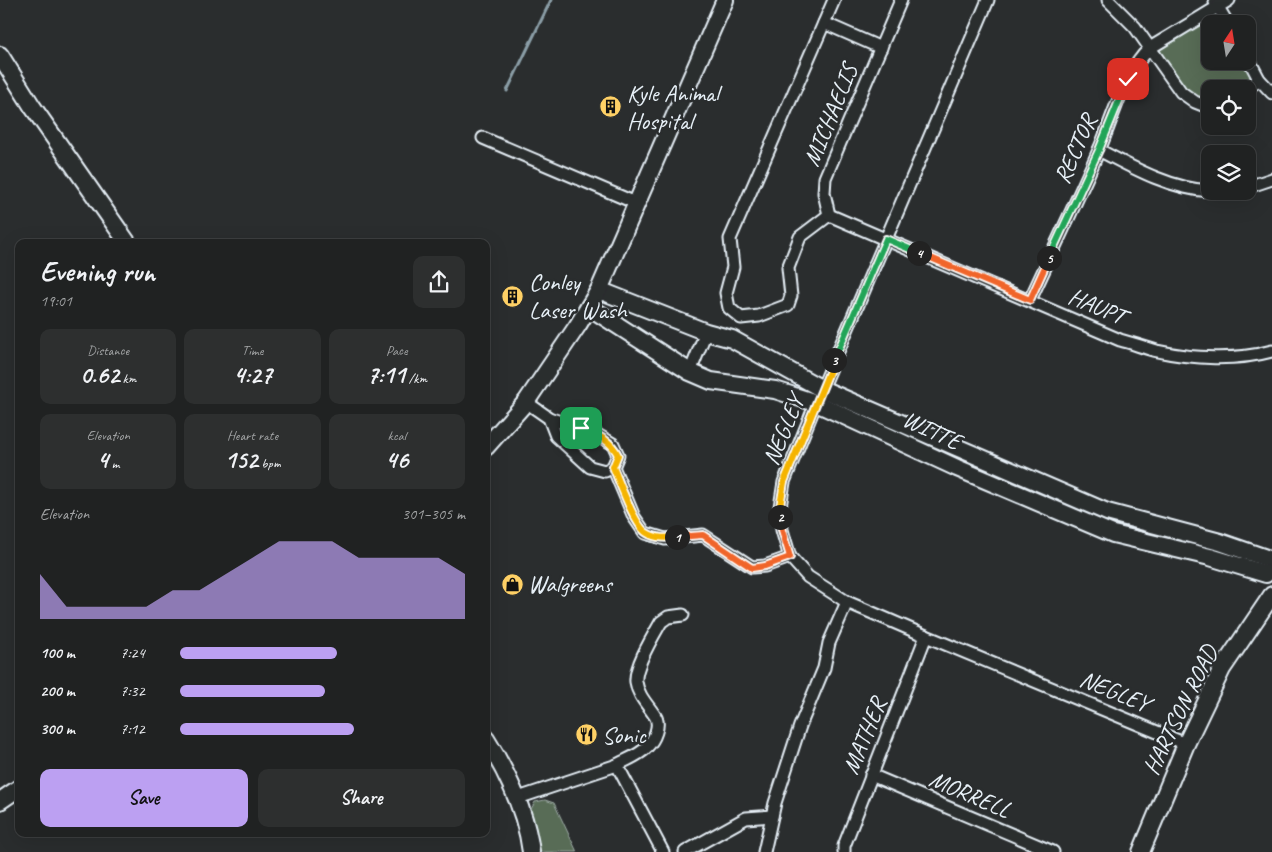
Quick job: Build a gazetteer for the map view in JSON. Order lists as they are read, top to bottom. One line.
{"streets":{"street":["MICHAELIS","RECTOR","HAUPT","NEGLEY","WITTE","HARTSON ROAD","MATHER","MORRELL"]},"crossings":[["MICHAELIS","HAUPT"],["RECTOR","HAUPT"],["HAUPT","NEGLEY"],["NEGLEY","WITTE"],["NEGLEY","HARTSON ROAD"],["NEGLEY","MATHER"],["MATHER","MORRELL"]],"places":{"building":["Kyle Animal Hospital","Conley Laser Wash"],"shop":["Walgreens"],"restaurant":["Sonic"]},"north":"top","page":{"heading":["Evening run","19:01"],"pins":["4","5","3","2","1"],"stats":[["Distance","0.62 km"],["Time","4:27"],["Pace","7:11 /km"],["Elevation","4 m"],["Heart rate","152 bpm"],["kcal","46"]],"chart":["Elevation","301–305 m"],"list":[{"name":"100 m","note":"7:24"},{"name":"200 m","note":"7:32"},{"name":"300 m","note":"7:12"}],"buttons":["Save","Share"]}}
